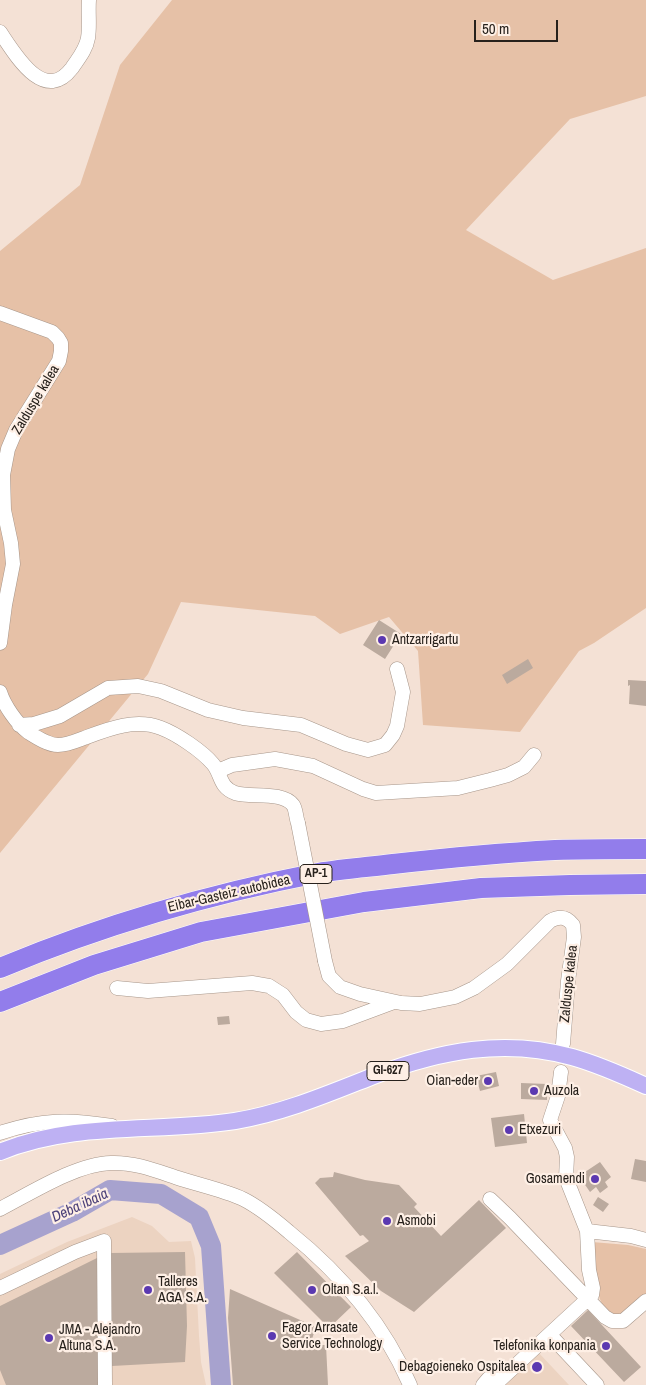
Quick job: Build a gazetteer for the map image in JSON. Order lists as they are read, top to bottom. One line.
{"streets":{"highway":["AP-1","Eibar-Gasteiz autobidea"],"main road":["GI-627"],"street":["Zalduspe kalea"]},"water":["Deba ibaia"],"places":["Antzarrigartu","Oian-eder","Auzola","Etxezuri","Gosamendi","Asmobi","Talleres AGA S.A.","Oltan S.a.l.","Fagor Arrasate Service Technology","JMA - Alejandro Altuna S.A.","Telefonika konpania","Debagoieneko Ospitalea"],"scale_bar":"50 m"}
